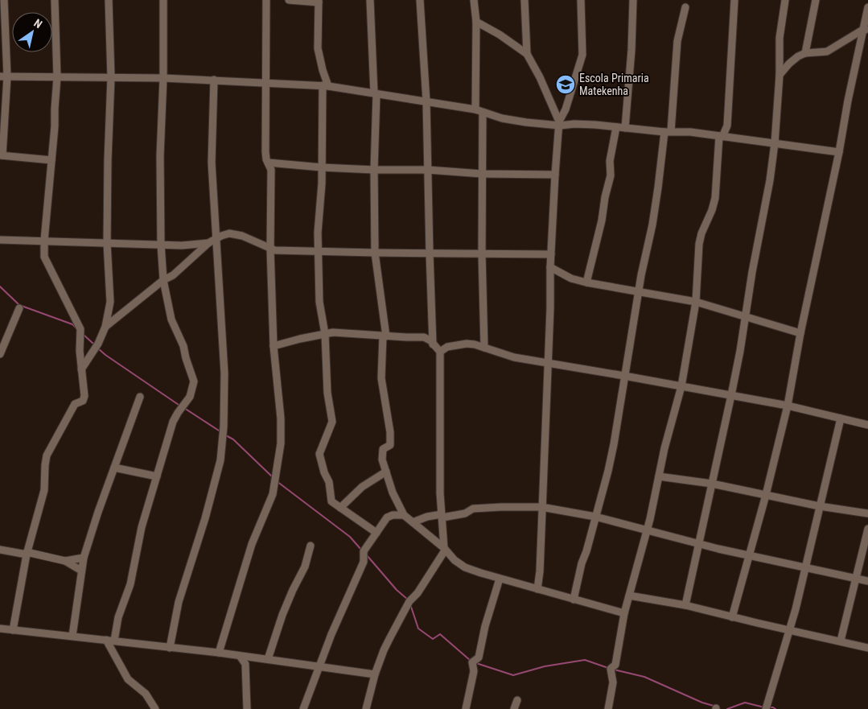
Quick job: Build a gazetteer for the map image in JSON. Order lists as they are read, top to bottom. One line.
{"places":{"school or university":["Escola Primaria Matekenha"]},"north":"top right"}
